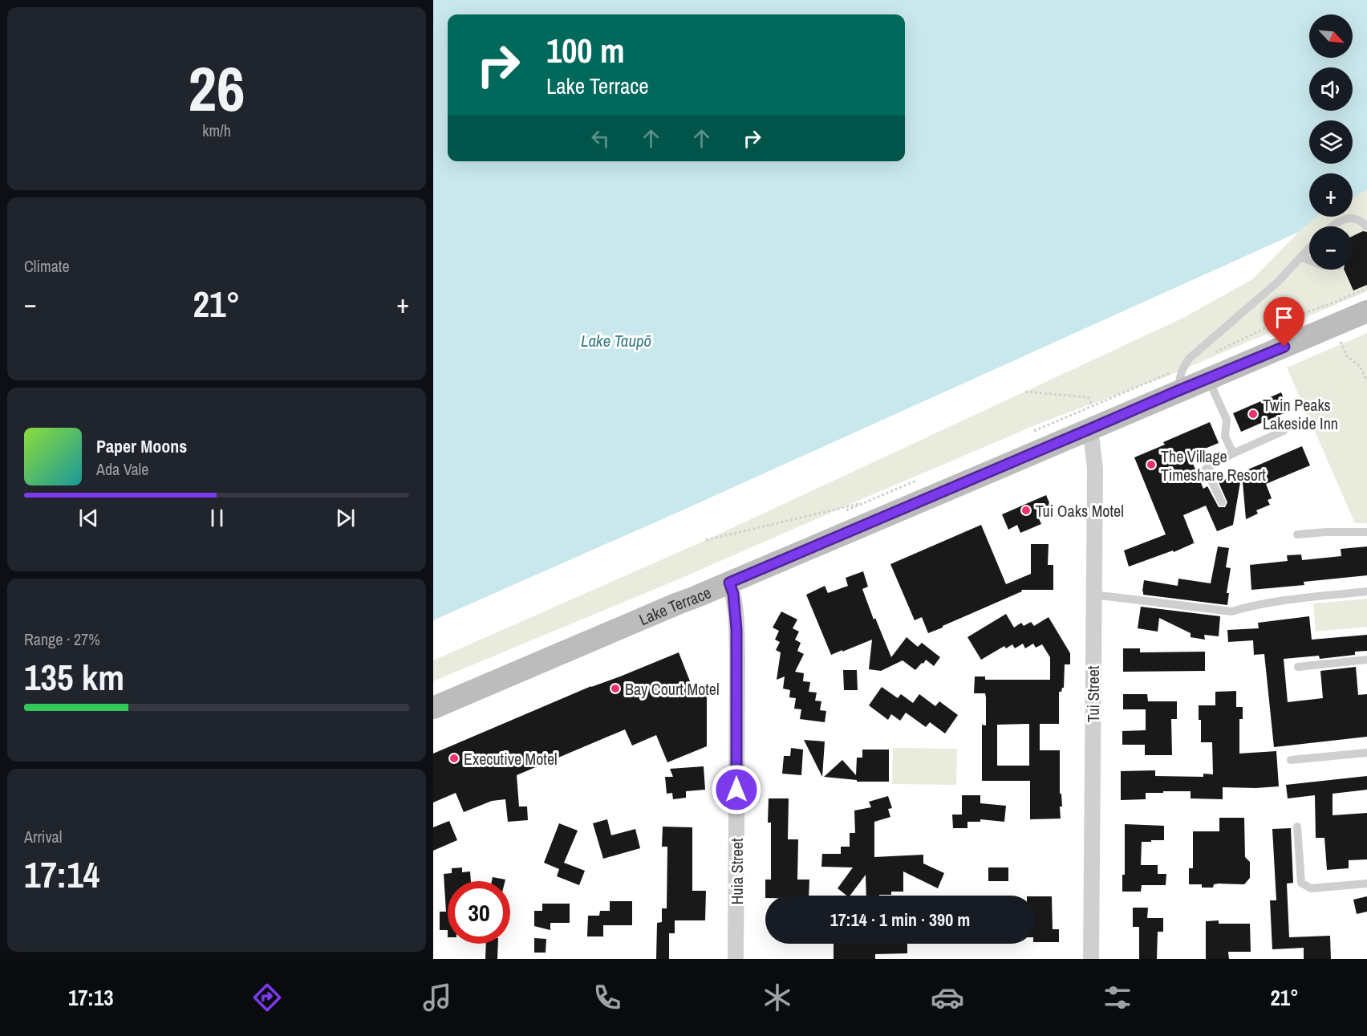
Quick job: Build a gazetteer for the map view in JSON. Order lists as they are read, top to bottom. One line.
{"streets":{"main road":["Lake Terrace"],"street":["Tui Street","Huia Street"]},"crossings":[["Lake Terrace","Tui Street"],["Lake Terrace","Huia Street"]],"water":["Lake Taupō"],"places":["Twin Peaks Lakeside Inn","The Village Timeshare Resort","Tui Oaks Motel","Bay Court Motel","Executive Motel"],"north":"bottom right","page":{"tile":[["26","km/h"],"Climate",["Range · 27%","135 km"],["Arrival","17:14"]],"map_buttons":["+","−"],"turn":["100 m","Lake Terrace"],"heat":["−","21°","+"],"song":["Paper Moons","Ada Vale"],"limit":"30","trip":"17:14 · 1 min · 390 m","tabs":["17:13","21°"]}}
